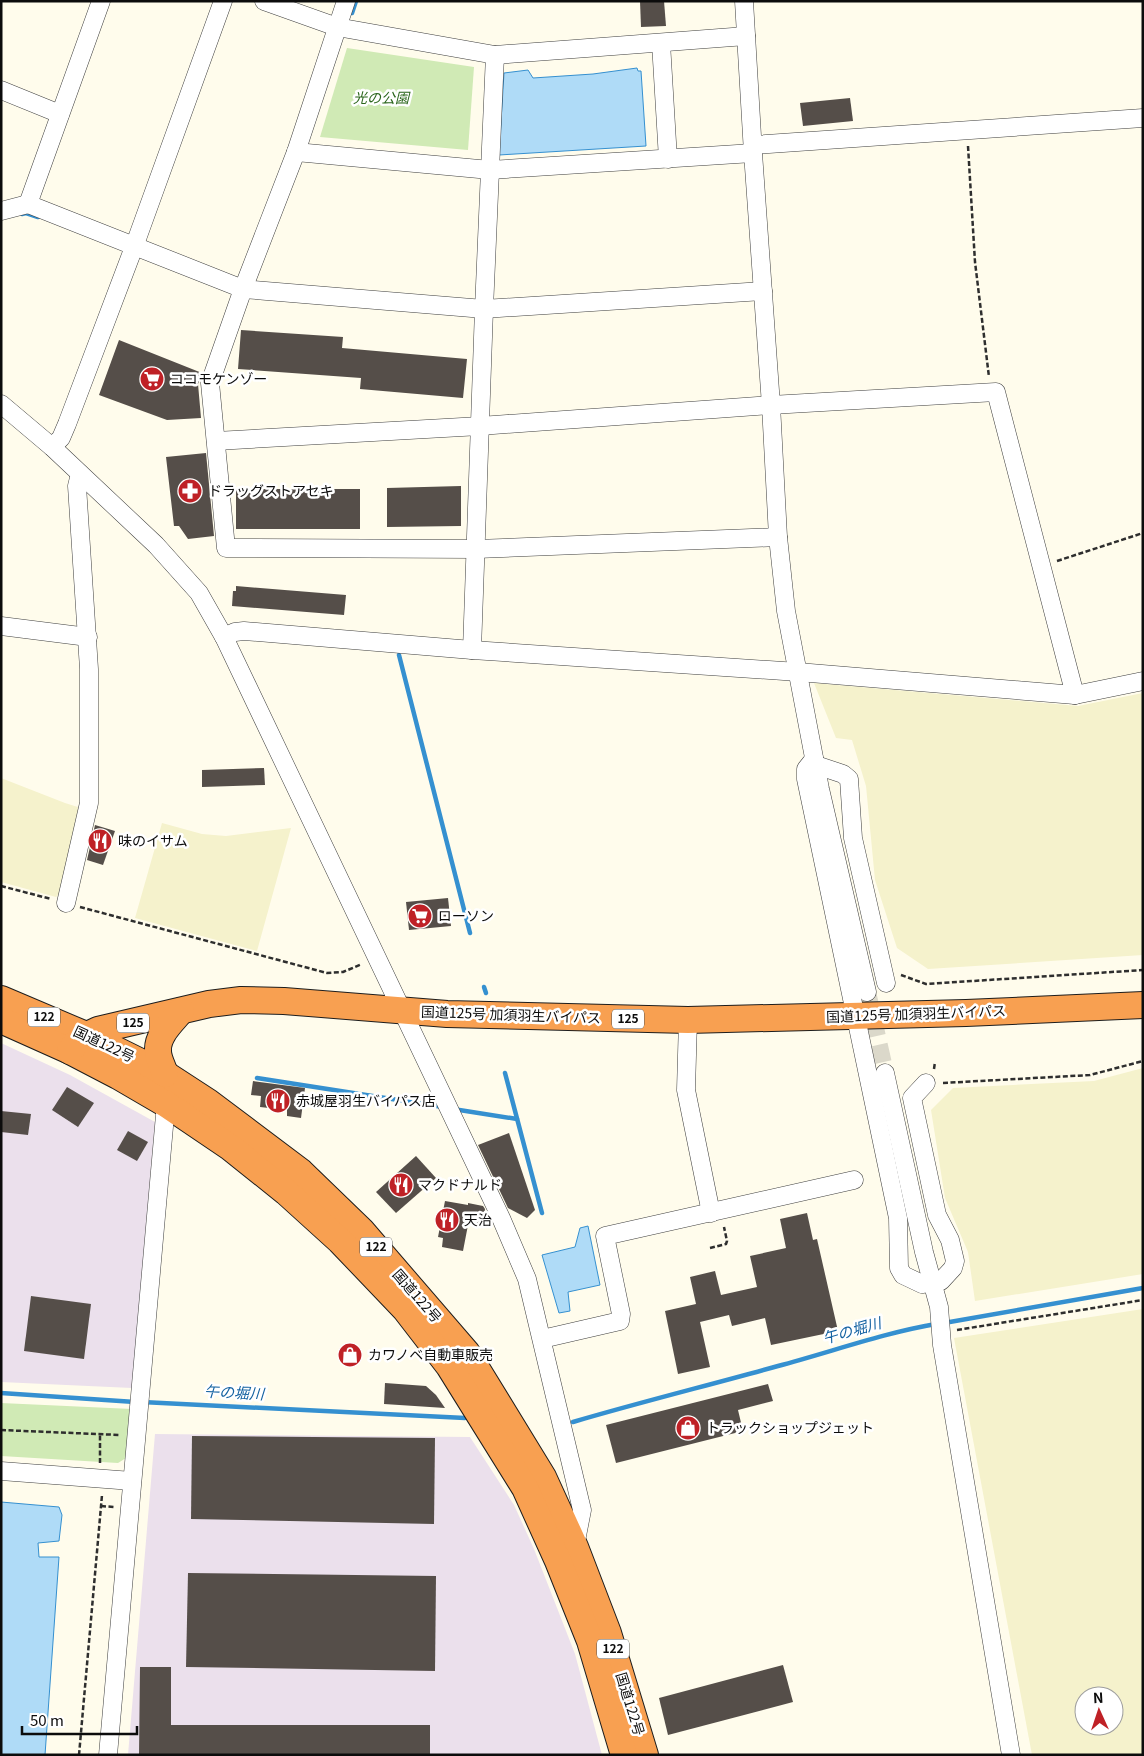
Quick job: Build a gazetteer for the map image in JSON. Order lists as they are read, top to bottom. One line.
{"streets":{"highway":["国道125号 加須羽生バイパス","122","125","国道122号"]},"crossings":[["国道125号 加須羽生バイパス","国道122号"]],"water":["午の堀川"],"parks":["光の公園"],"places":{"supermarket":["ココモケンゾー","ローソン"],"pharmacy":["ドラッグストアセキ"],"restaurant":["味のイサム","赤城屋羽生バイパス店","マクドナルド","天治"],"shop":["カワノベ自動車販売","トラックショップジェット"]},"scale_bar":"50 m","north":"top"}
